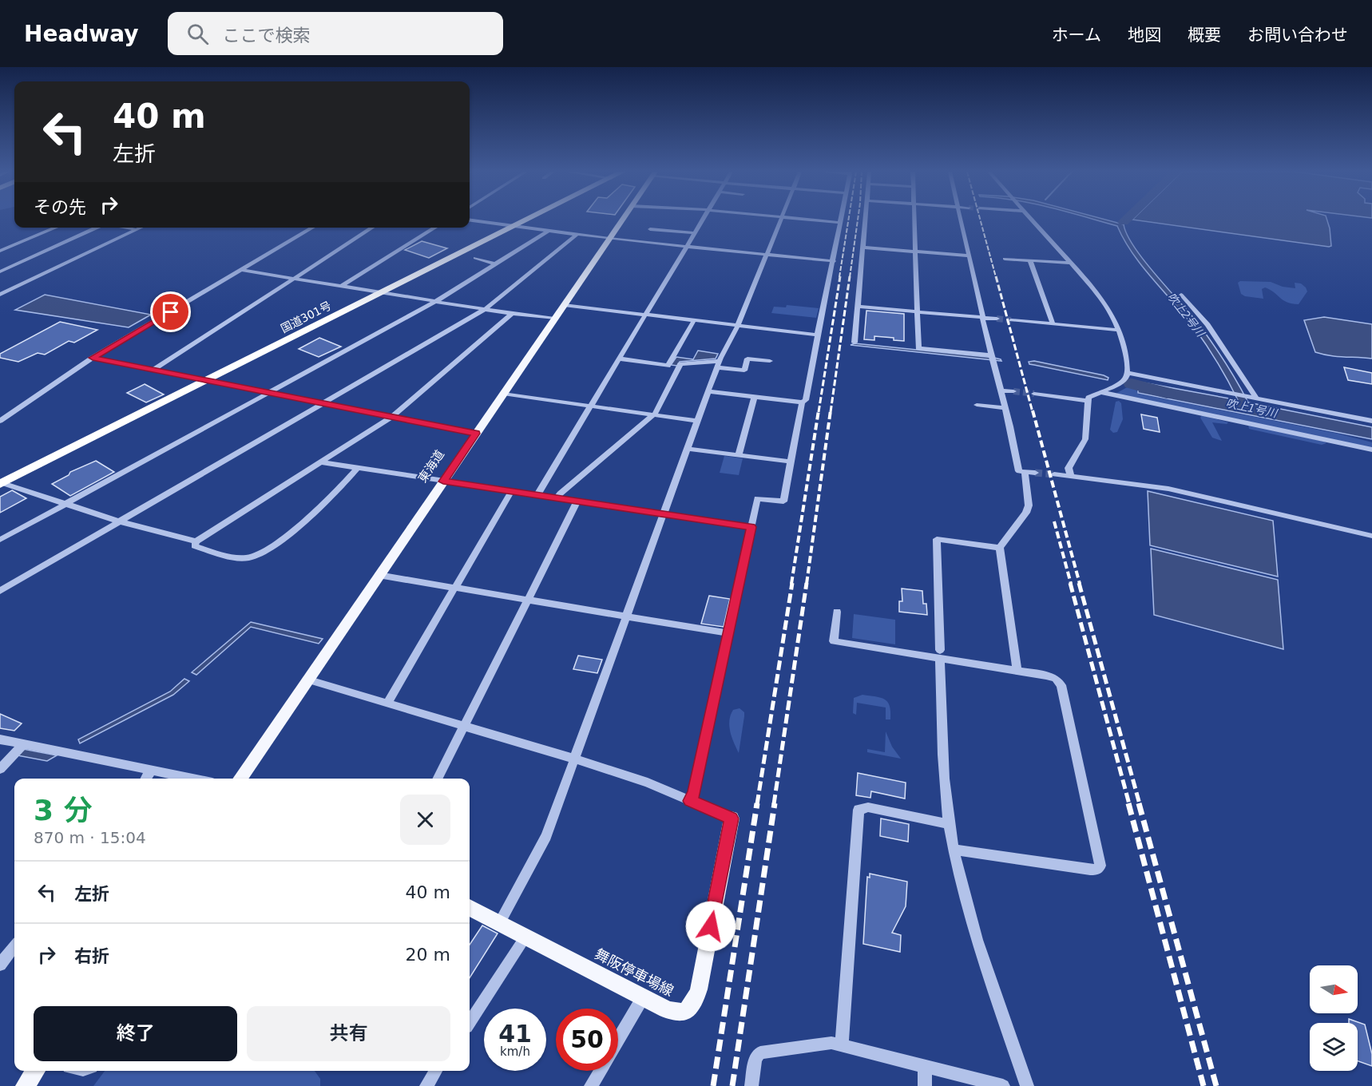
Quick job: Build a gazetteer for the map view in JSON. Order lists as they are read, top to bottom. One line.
{"streets":{"highway":["国道301号"],"main road":["東海道","舞阪停車場線"]},"water":["吹上2号川","吹上1号川"],"north":"right","page":{"header":"Headway","search":"ここで検索","nav":["ホーム","地図","概要","お問い合わせ"],"turn":["40 m","左折"],"then":"その先","heading":["3 分","870 m · 15:04"],"list":[{"name":"左折","value":"40 m"},{"name":"右折","value":"20 m"}],"buttons":["終了","共有"],"speed":"41 km/h","limit":"50"}}
